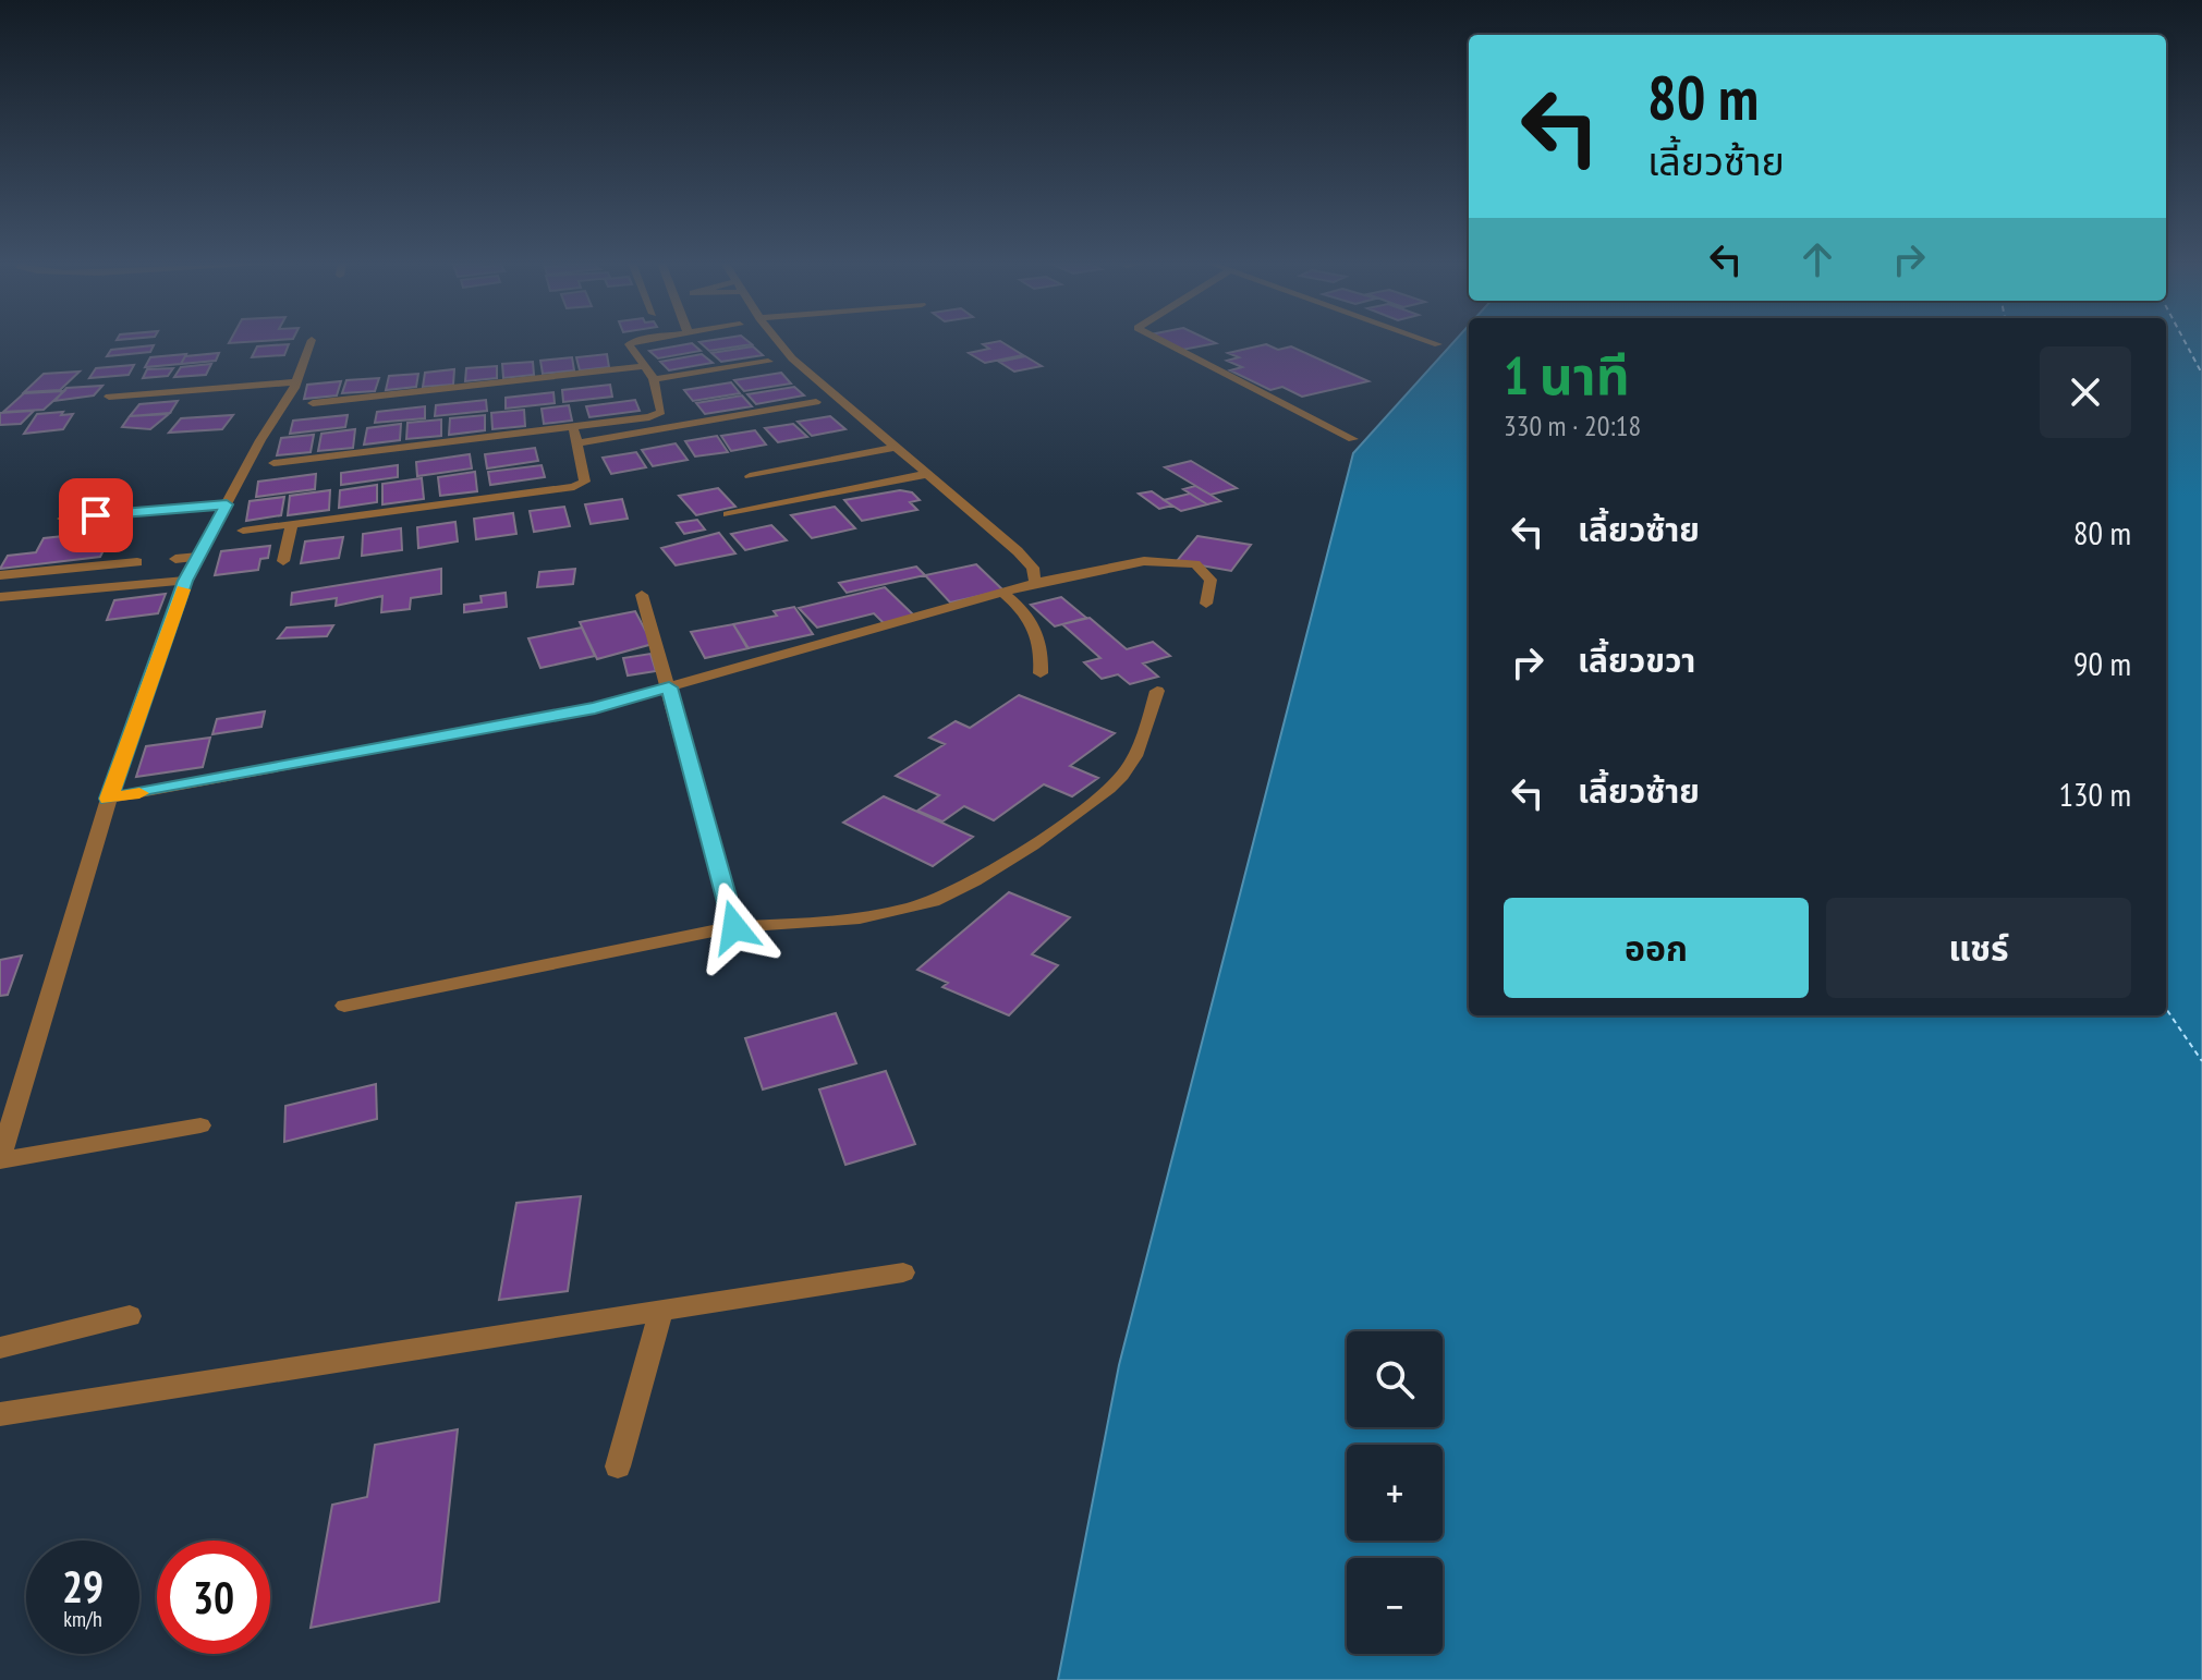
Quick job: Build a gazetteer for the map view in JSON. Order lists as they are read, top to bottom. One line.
{"page":{"turn":["80 m","เลี้ยวซ้าย"],"heading":["1 นาที","330 m · 20:18"],"list":[{"name":"เลี้ยวซ้าย","value":"80 m"},{"name":"เลี้ยวขวา","value":"90 m"},{"name":"เลี้ยวซ้าย","value":"130 m"}],"buttons":["ออก","แชร์"],"map_buttons":["+","−"],"speed":"29 km/h","limit":"30"}}
